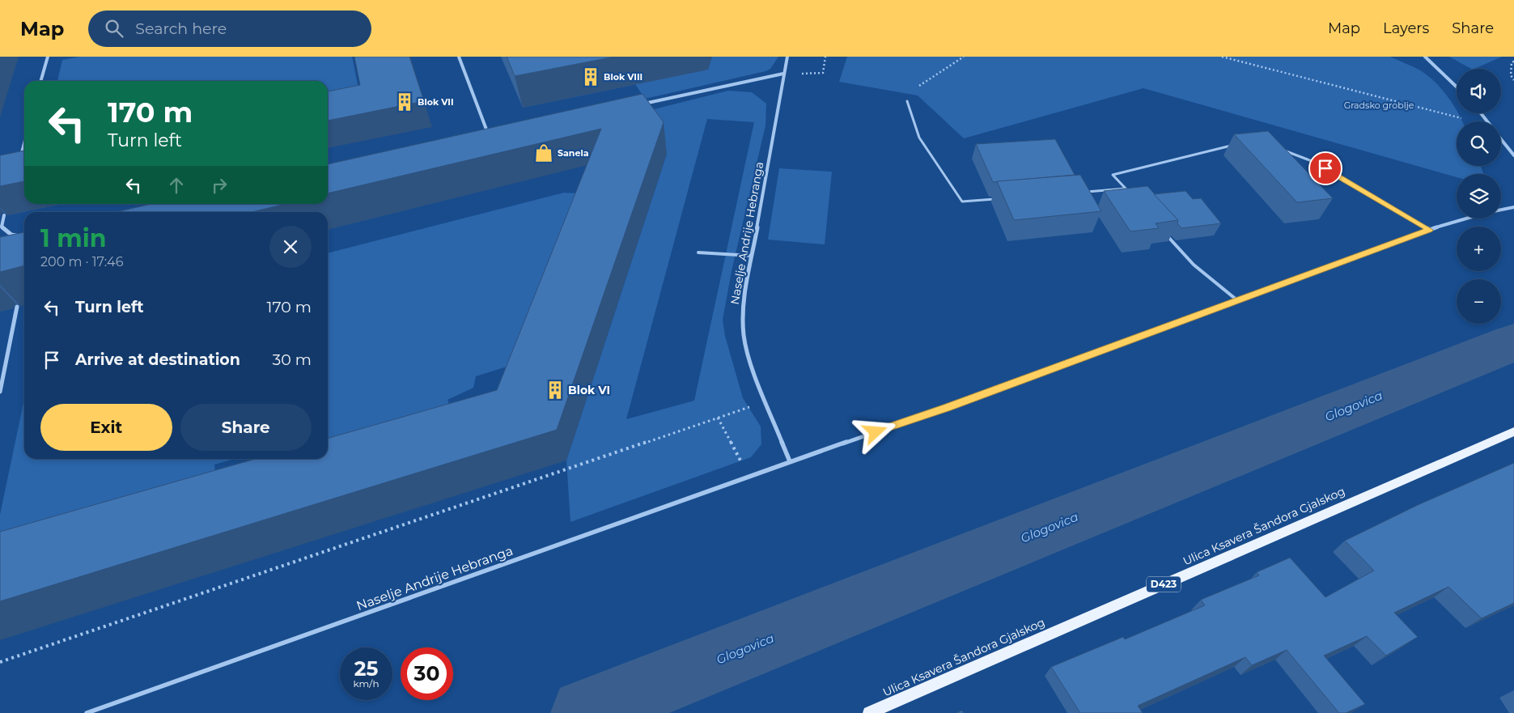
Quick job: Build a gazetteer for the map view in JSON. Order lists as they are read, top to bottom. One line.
{"streets":{"main road":["Ulica Ksavera Šandora Gjalskog","D423"],"street":["Naselje Andrije Hebranga"]},"water":["Glogovica"],"parks":["Gradsko groblje"],"places":{"building":["Blok VIII","Blok VII","Blok VI"],"shop":["Sanela"]},"page":{"header":"Map","search":"Search here","nav":["Map","Layers","Share"],"map_buttons":["+","−"],"turn":["170 m","Turn left"],"heading":["1 min","200 m · 17:46"],"list":[{"name":"Turn left","value":"170 m"},{"name":"Arrive at destination","value":"30 m"}],"buttons":["Exit","Share"],"speed":"25 km/h","limit":"30"}}
